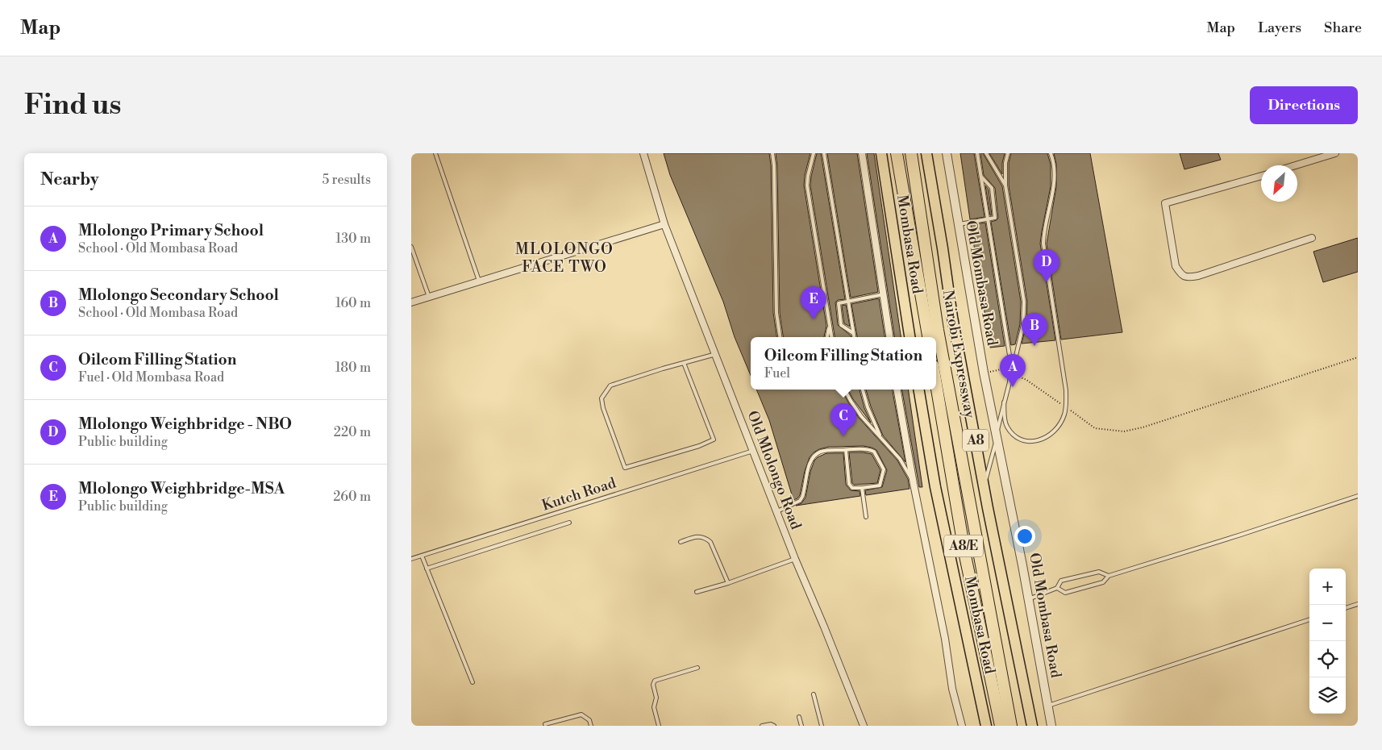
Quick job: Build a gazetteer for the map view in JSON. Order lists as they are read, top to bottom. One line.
{"streets":{"highway":["Mombasa Road","Nairobi Expressway","A8","A8/E"],"street":["Old Mombasa Road","Old Mlolongo Road"],"lane":["Kutch Road"]},"crossings":[["Old Mlolongo Road","Kutch Road"]],"districts":["MLOLONGO FACE TWO"],"north":"bottom left","page":{"header":"Map","nav":["Map","Layers","Share"],"buttons":"Directions","title":"Find us","heading":["Nearby","5 results"],"list":[{"mark":"A","name":"Mlolongo Primary School","note":"School · Old Mombasa Road","value":"130 m"},{"mark":"B","name":"Mlolongo Secondary School","note":"School · Old Mombasa Road","value":"160 m"},{"mark":"C","name":"Oilcom Filling Station","note":"Fuel · Old Mombasa Road","value":"180 m"},{"mark":"D","name":"Mlolongo Weighbridge - NBO","note":"Public building","value":"220 m"},{"mark":"E","name":"Mlolongo Weighbridge-MSA","note":"Public building","value":"260 m"}],"pins":["D","E","B","A","C"],"popup":["Oilcom Filling Station","Fuel"],"map_buttons":["+","−"]}}
